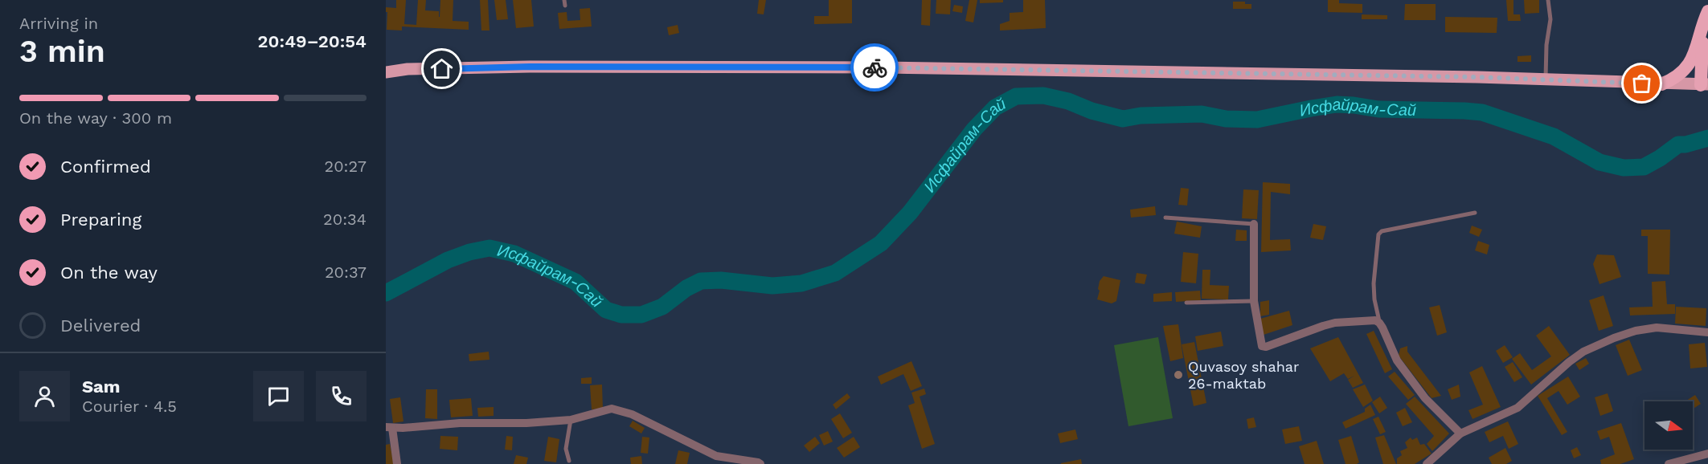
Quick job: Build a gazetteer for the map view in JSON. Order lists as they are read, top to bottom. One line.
{"water":["Исфайрам-Сай"],"places":["Quvasoy shahar 26-maktab"],"north":"right","page":{"heading":["3 min","Arriving in","20:49–20:54"],"panel":["Sam","Courier · 4.5"],"bar":"On the way · 300 m","list":[["Confirmed","20:27"],["Preparing","20:34"],["On the way","20:37"],"Delivered"]}}
